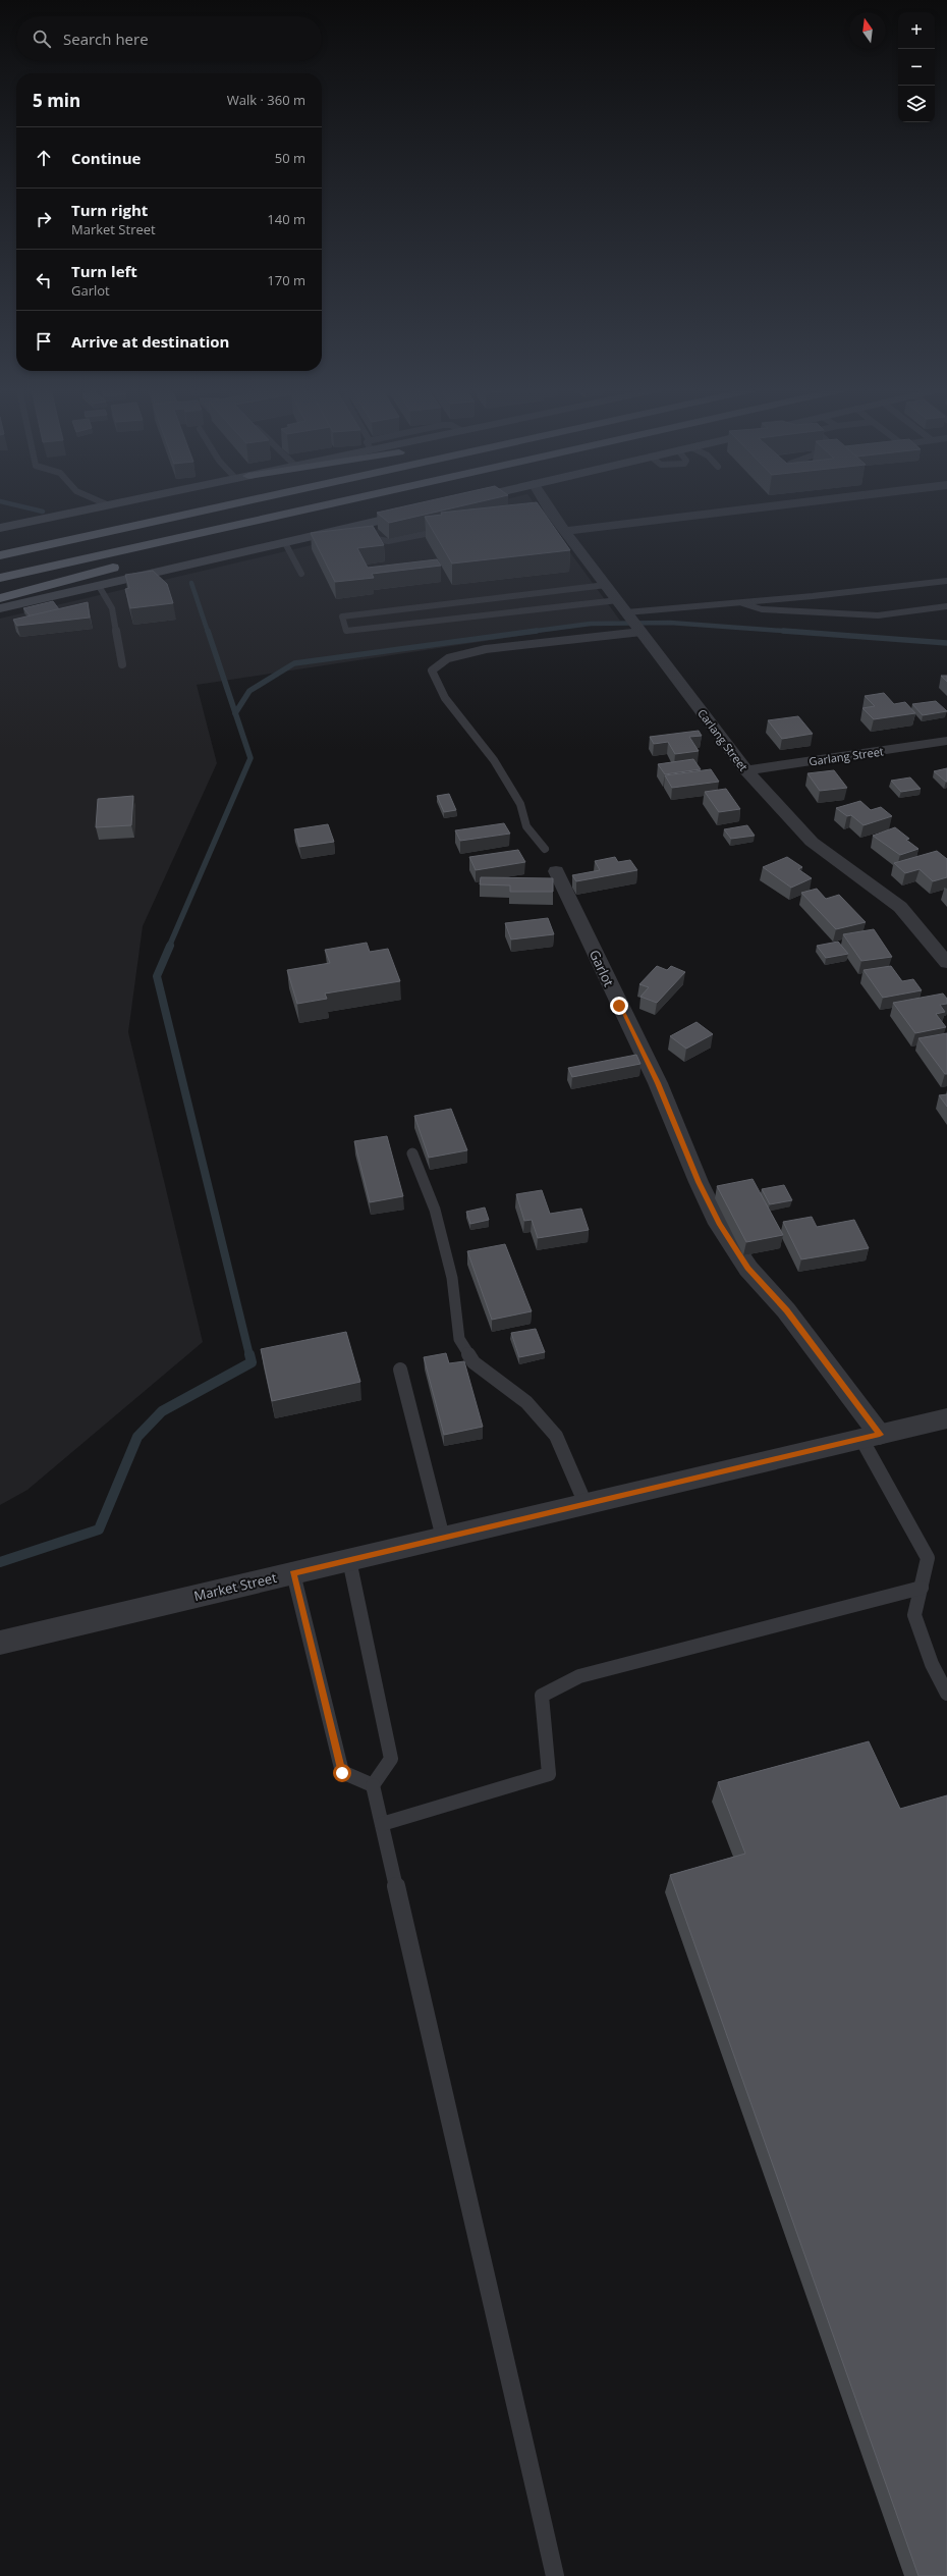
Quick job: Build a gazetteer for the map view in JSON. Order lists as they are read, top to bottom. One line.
{"streets":{"street":["Carlang Street","Garlang Street","Garlot","Market Street"]},"crossings":[["Carlang Street","Garlang Street"],["Garlot","Market Street"]],"north":"top","page":{"map_buttons":["+","−"],"search":"Search here","heading":["5 min","Walk · 360 m"],"list":[["Continue","50 m"],["Turn right","Market Street","140 m"],["Turn left","Garlot","170 m"],"Arrive at destination"]}}
